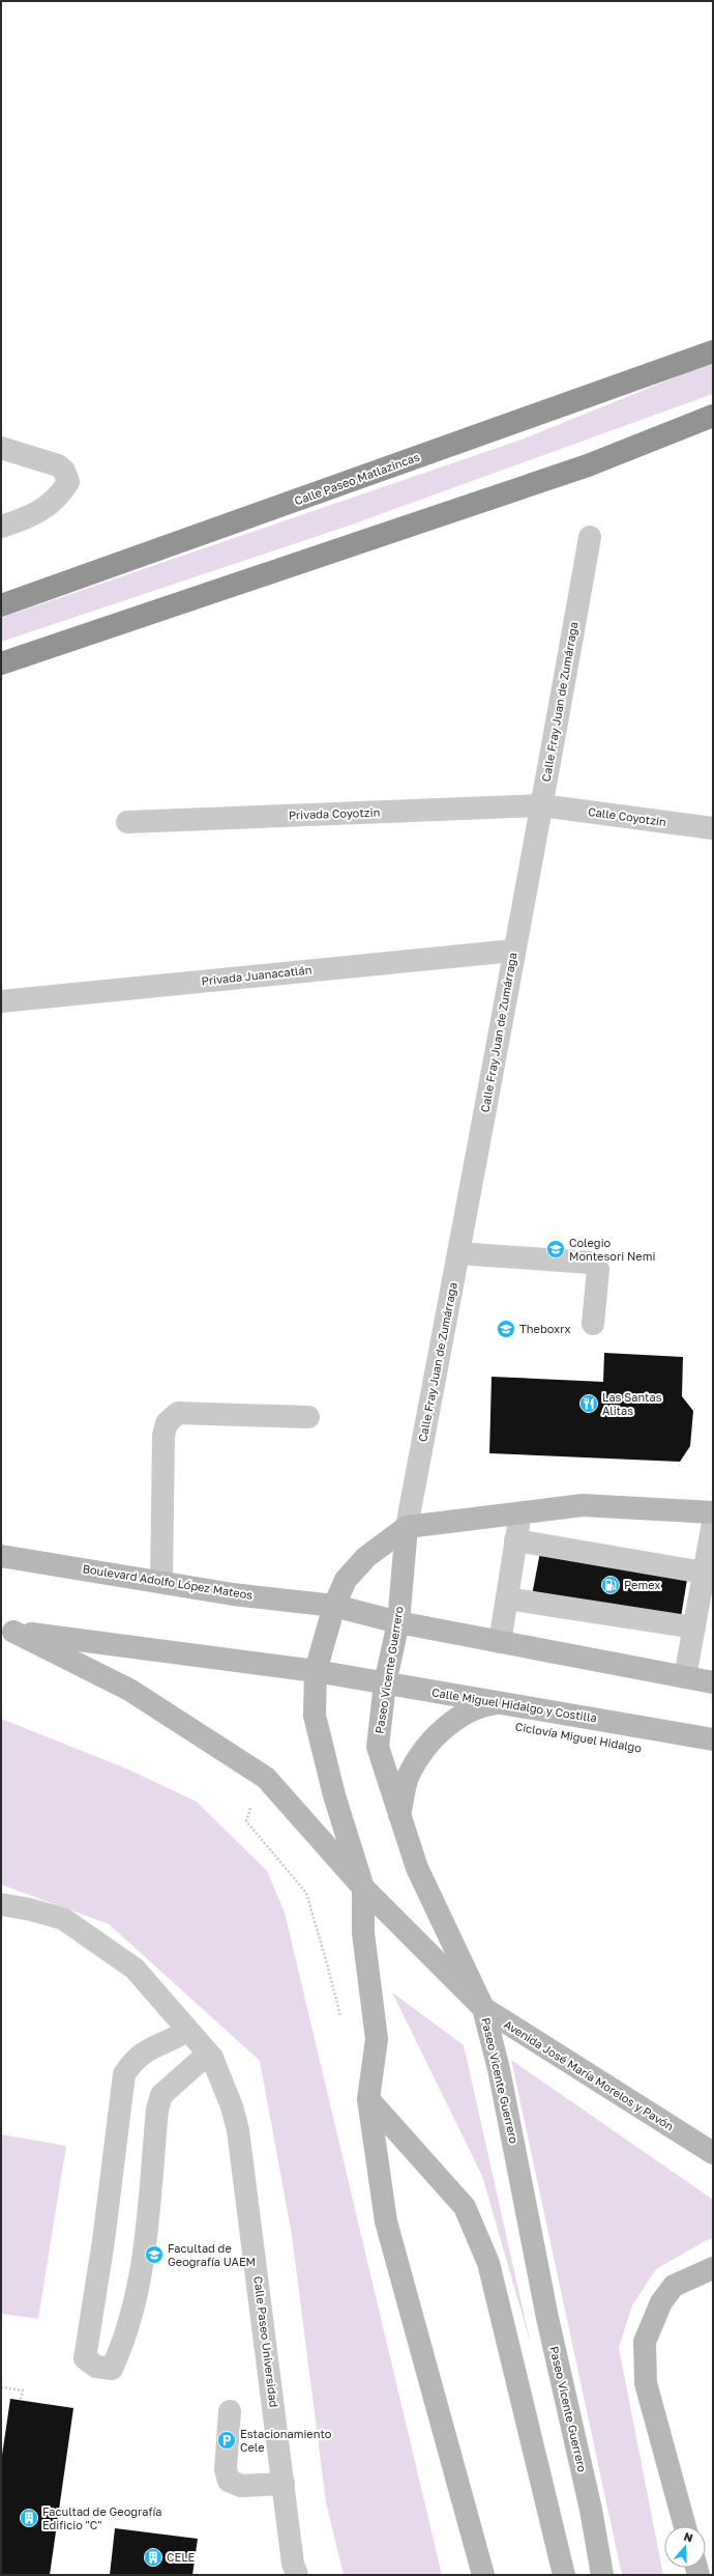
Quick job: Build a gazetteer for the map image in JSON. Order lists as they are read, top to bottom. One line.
{"streets":{"highway":["Calle Paseo Matlazincas"],"main road":["Boulevard Adolfo López Mateos","Paseo Vicente Guerrero","Calle Miguel Hidalgo y Costilla","Avenida José María Morelos y Pavón"],"street":["Calle Fray Juan de Zumárraga","Privada Coyotzin","Calle Coyotzin","Privada Juanacatlán","Calle Paseo Universidad"]},"crossings":[["Calle Fray Juan de Zumárraga","Privada Coyotzin"],["Calle Fray Juan de Zumárraga","Calle Coyotzin"],["Calle Fray Juan de Zumárraga","Privada Juanacatlán"],["Calle Fray Juan de Zumárraga","Paseo Vicente Guerrero"],["Privada Coyotzin","Calle Coyotzin"],["Paseo Vicente Guerrero","Calle Miguel Hidalgo y Costilla"],["Paseo Vicente Guerrero","Avenida José María Morelos y Pavón"]],"places":{"school or university":["Colegio Montesori Nemi","Theboxrx","Facultad de Geografía UAEM"],"restaurant":["Las Santas Alitas"],"fuel station":["Pemex"],"parking":["Estacionamiento Cele"],"building":["Facultad de Geografía Edificio \"C\"","CELE"]},"north":"top"}
